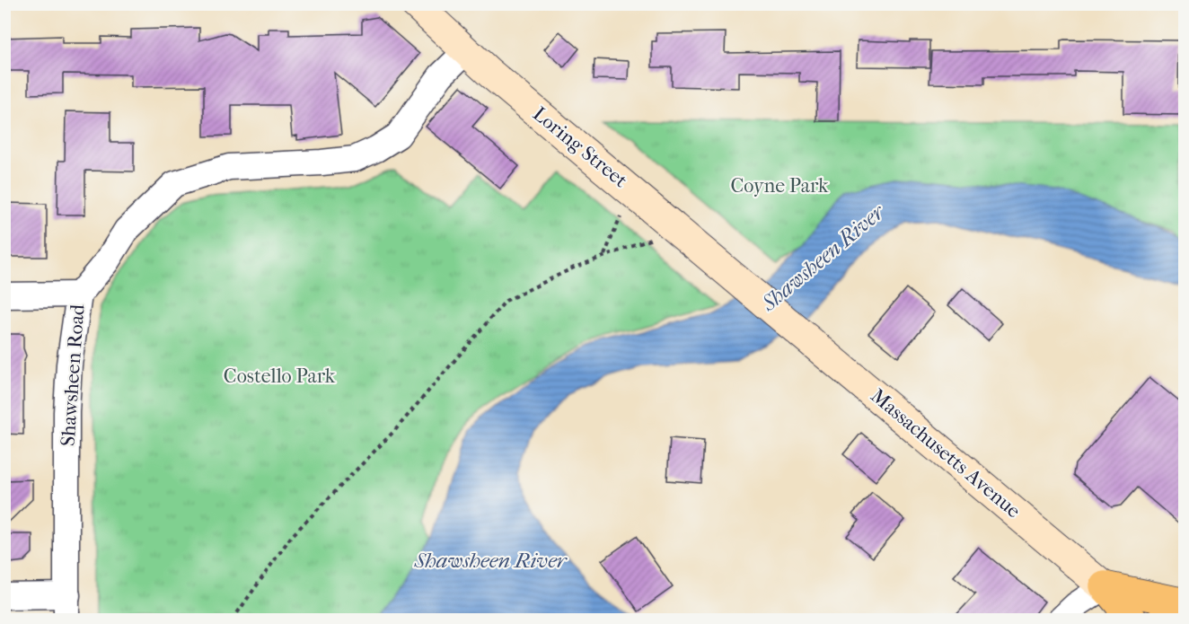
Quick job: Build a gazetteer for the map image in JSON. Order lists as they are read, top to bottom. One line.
{"streets":{"main road":["Loring Street","Massachusetts Avenue"],"street":["Shawsheen Road"]},"crossings":[["Loring Street","Shawsheen Road"],["Loring Street","Massachusetts Avenue"]],"water":["Shawsheen River"],"parks":["Coyne Park","Costello Park"]}
